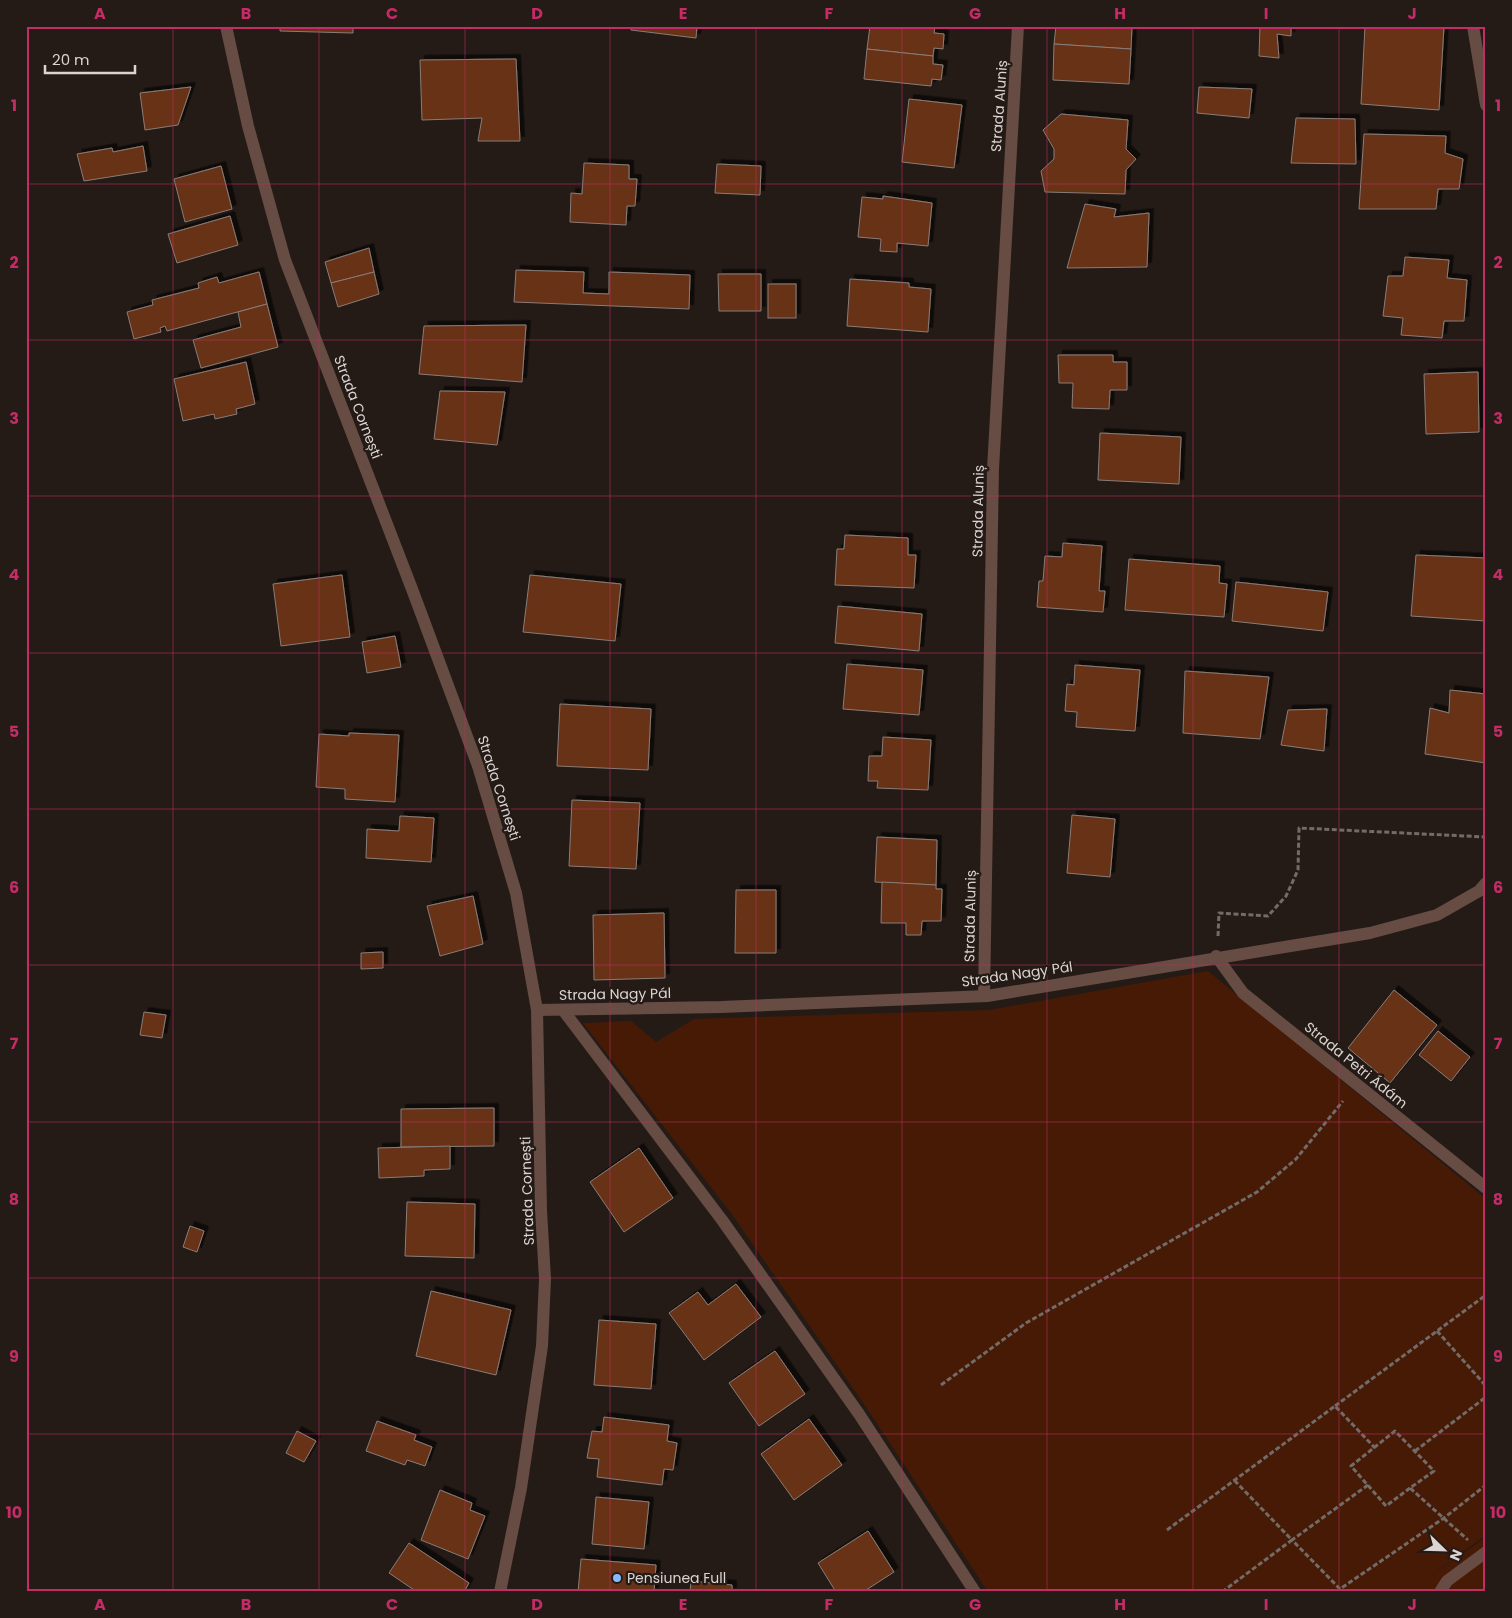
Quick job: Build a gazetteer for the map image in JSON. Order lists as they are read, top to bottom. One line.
{"streets":{"street":["Strada Aluniș","Strada Cornești","Strada Nagy Pál","Strada Petri Ádám"]},"crossings":[["Strada Aluniș","Strada Nagy Pál"],["Strada Cornești","Strada Nagy Pál"],["Strada Nagy Pál","Strada Petri Ádám"]],"places":["Pensiunea Full"],"scale_bar":"20 m","north":"bottom right","grid":{"columns":["A","B","C","D","E","F","G","H","I","J"],"rows":["1","2","3","4","5","6","7","8","9","10"]}}
